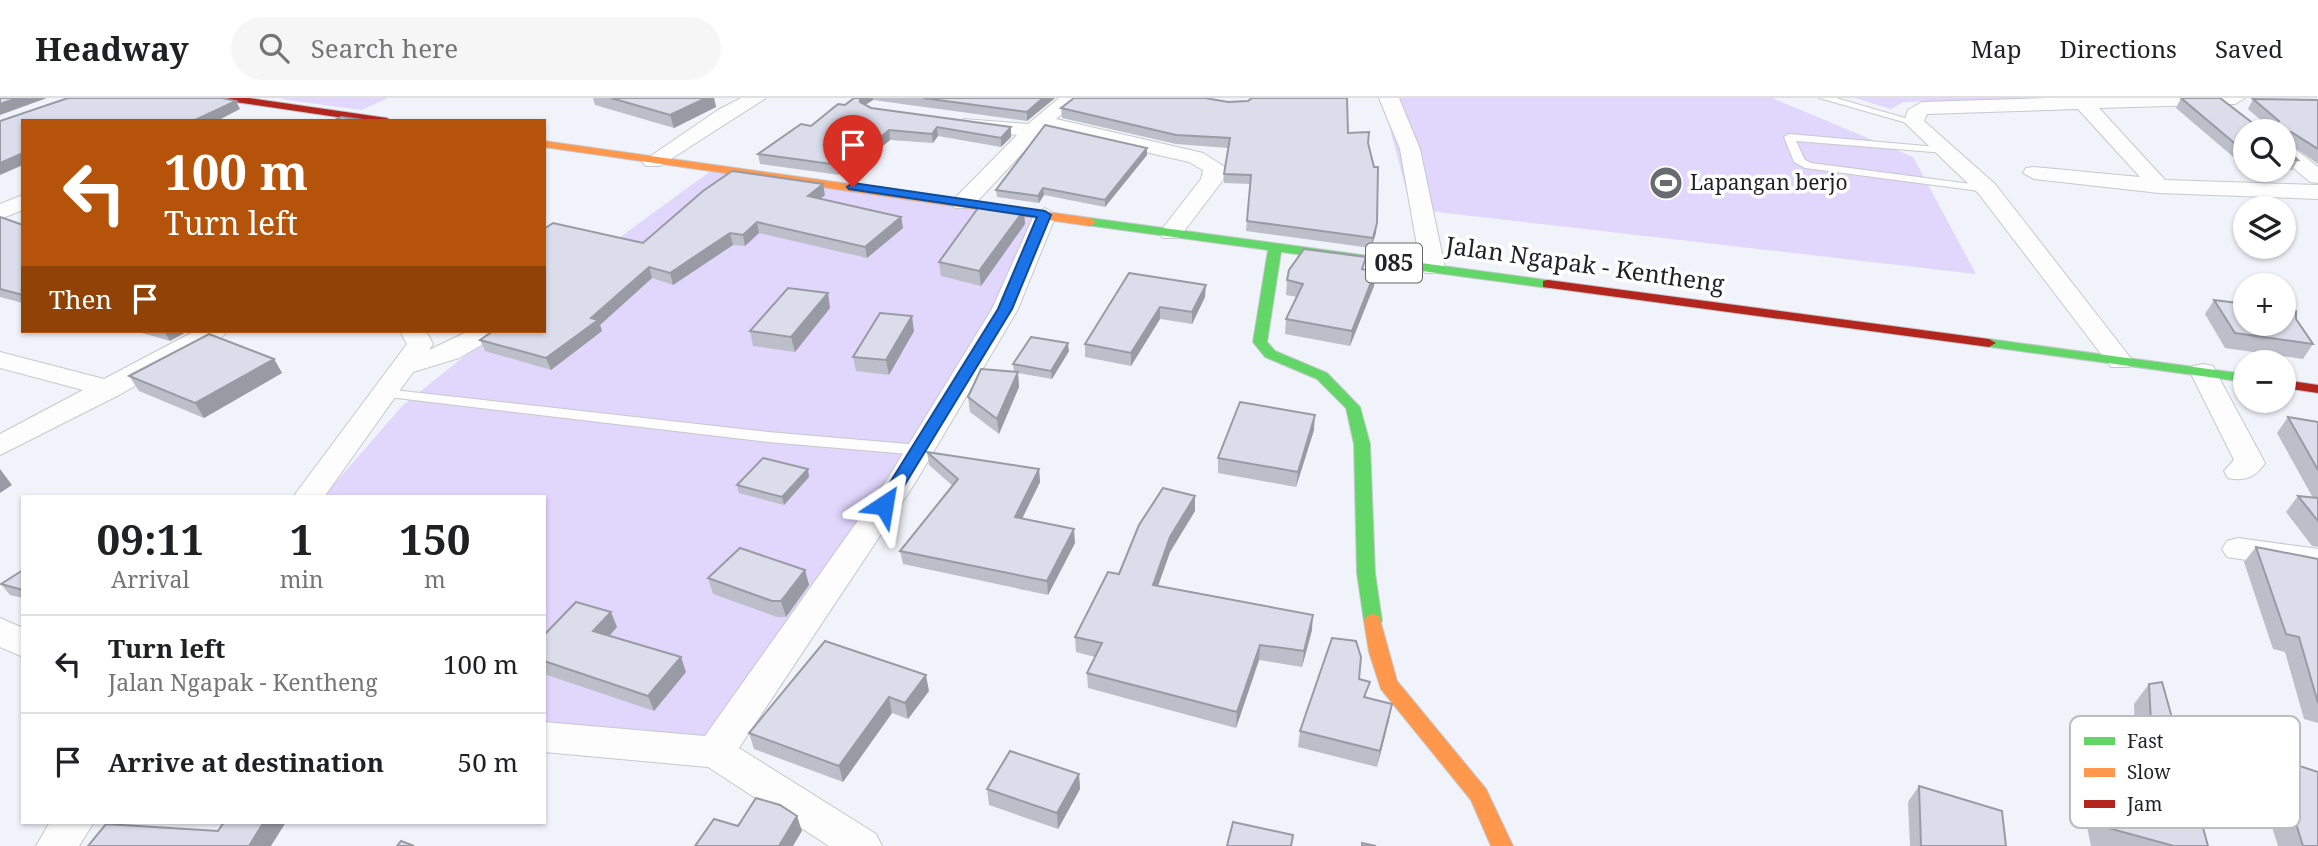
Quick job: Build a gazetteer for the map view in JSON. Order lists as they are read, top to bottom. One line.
{"streets":{"main road":["085","Jalan Ngapak - Kentheng"]},"places":{"sports":["Lapangan berjo"]},"legend":["Fast","Slow","Jam"],"page":{"header":"Headway","search":"Search here","nav":["Map","Directions","Saved"],"map_buttons":["+","−"],"turn":["100 m","Turn left"],"then":"Then","eta":["09:11","Arrival","1","min","150","m"],"list":[{"name":"Turn left","note":"Jalan Ngapak - Kentheng","value":"100 m"},{"name":"Arrive at destination","value":"50 m"}]}}
